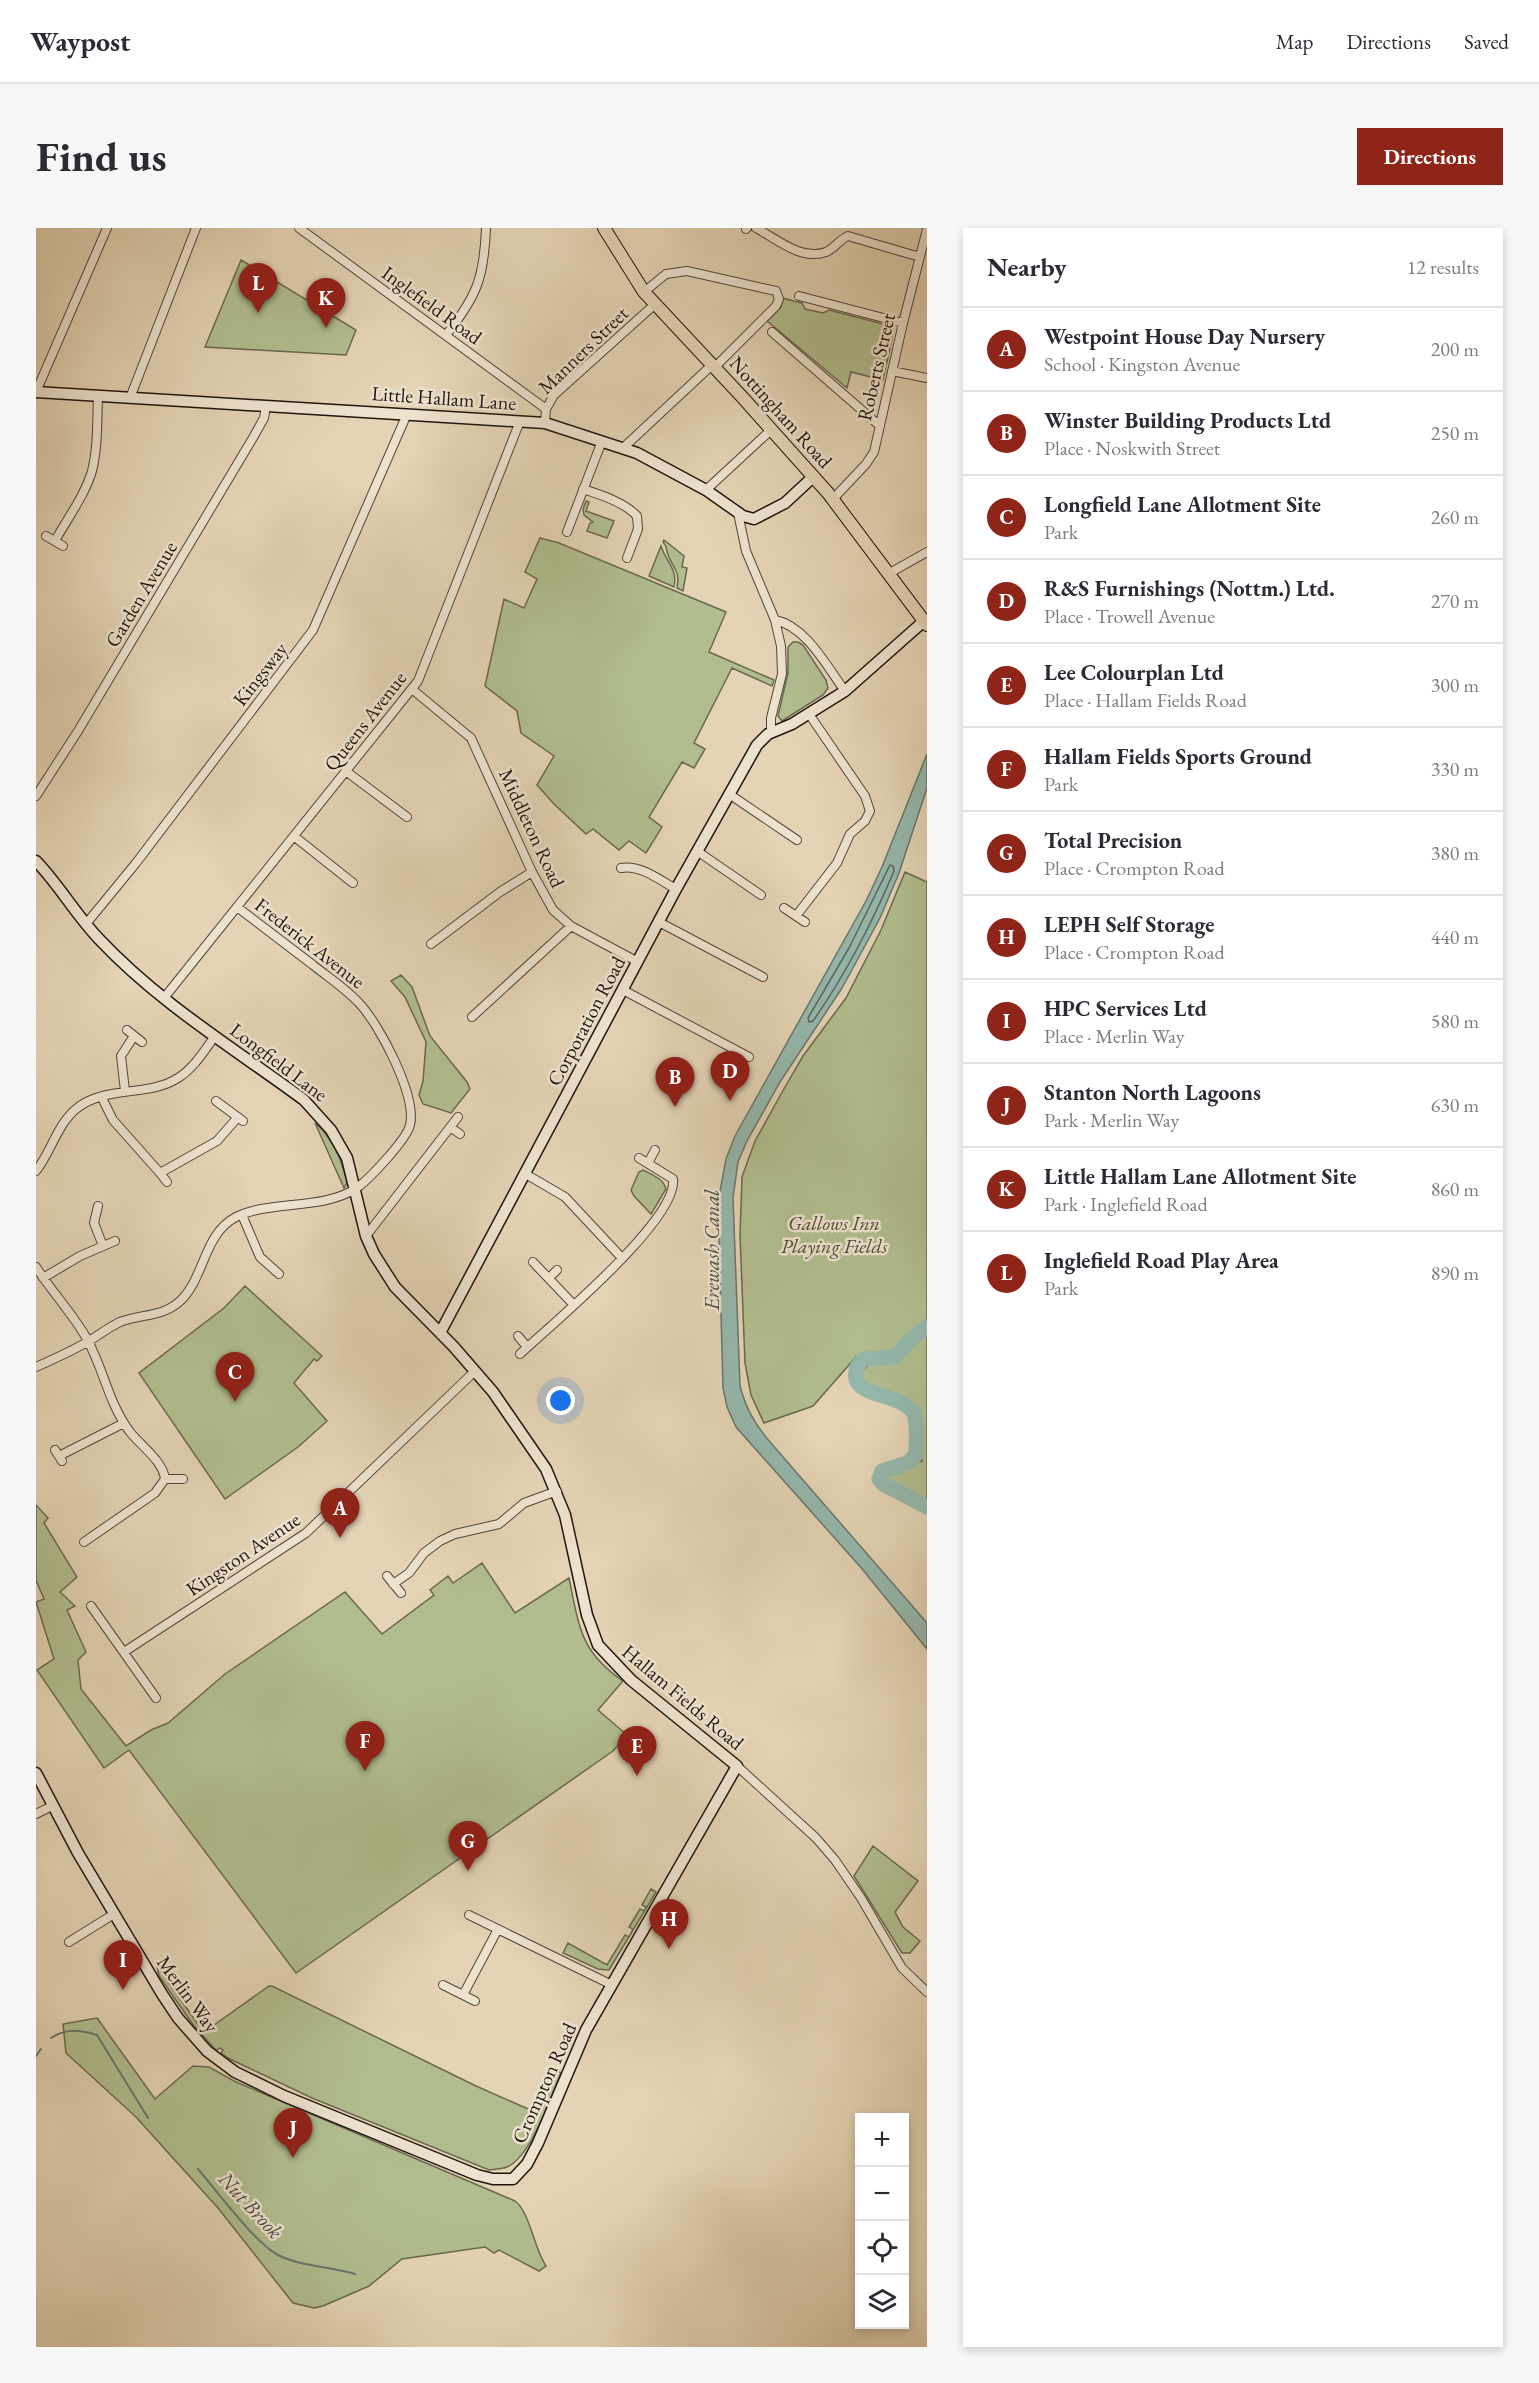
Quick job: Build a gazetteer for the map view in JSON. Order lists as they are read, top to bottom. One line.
{"streets":{"main road":["Nottingham Road"],"street":["Inglefield Road","Manners Street","Roberts Street","Little Hallam Lane","Garden Avenue","Kingsway","Queens Avenue","Middleton Road","Frederick Avenue","Corporation Road","Longfield Lane","Kingston Avenue","Hallam Fields Road","Merlin Way","Crompton Road"]},"crossings":[["Inglefield Road","Manners Street"],["Manners Street","Little Hallam Lane"],["Manners Street","Nottingham Road"],["Roberts Street","Nottingham Road"],["Little Hallam Lane","Garden Avenue"],["Little Hallam Lane","Kingsway"],["Little Hallam Lane","Queens Avenue"],["Kingsway","Longfield Lane"],["Queens Avenue","Middleton Road"],["Queens Avenue","Frederick Avenue"],["Queens Avenue","Longfield Lane"],["Middleton Road","Corporation Road"],["Frederick Avenue","Longfield Lane"],["Corporation Road","Longfield Lane"],["Corporation Road","Hallam Fields Road"],["Longfield Lane","Hallam Fields Road"],["Kingston Avenue","Hallam Fields Road"],["Hallam Fields Road","Crompton Road"],["Merlin Way","Crompton Road"]],"water":["Erewash Canal","Nut Brook"],"parks":["Gallows Inn Playing Fields"],"page":{"header":"Waypost","nav":["Map","Directions","Saved"],"buttons":"Directions","title":"Find us","heading":["Nearby","12 results"],"pins":["L","K","D","B","C","A","F","E","G","H","I","J"],"list":[{"mark":"A","name":"Westpoint House Day Nursery","note":"School · Kingston Avenue","value":"200 m"},{"mark":"B","name":"Winster Building Products Ltd","note":"Place · Noskwith Street","value":"250 m"},{"mark":"C","name":"Longfield Lane Allotment Site","note":"Park","value":"260 m"},{"mark":"D","name":"R&S Furnishings (Nottm.) Ltd.","note":"Place · Trowell Avenue","value":"270 m"},{"mark":"E","name":"Lee Colourplan Ltd","note":"Place · Hallam Fields Road","value":"300 m"},{"mark":"F","name":"Hallam Fields Sports Ground","note":"Park","value":"330 m"},{"mark":"G","name":"Total Precision","note":"Place · Crompton Road","value":"380 m"},{"mark":"H","name":"LEPH Self Storage","note":"Place · Crompton Road","value":"440 m"},{"mark":"I","name":"HPC Services Ltd","note":"Place · Merlin Way","value":"580 m"},{"mark":"J","name":"Stanton North Lagoons","note":"Park · Merlin Way","value":"630 m"},{"mark":"K","name":"Little Hallam Lane Allotment Site","note":"Park · Inglefield Road","value":"860 m"},{"mark":"L","name":"Inglefield Road Play Area","note":"Park","value":"890 m"}],"map_buttons":["+","−"]}}
